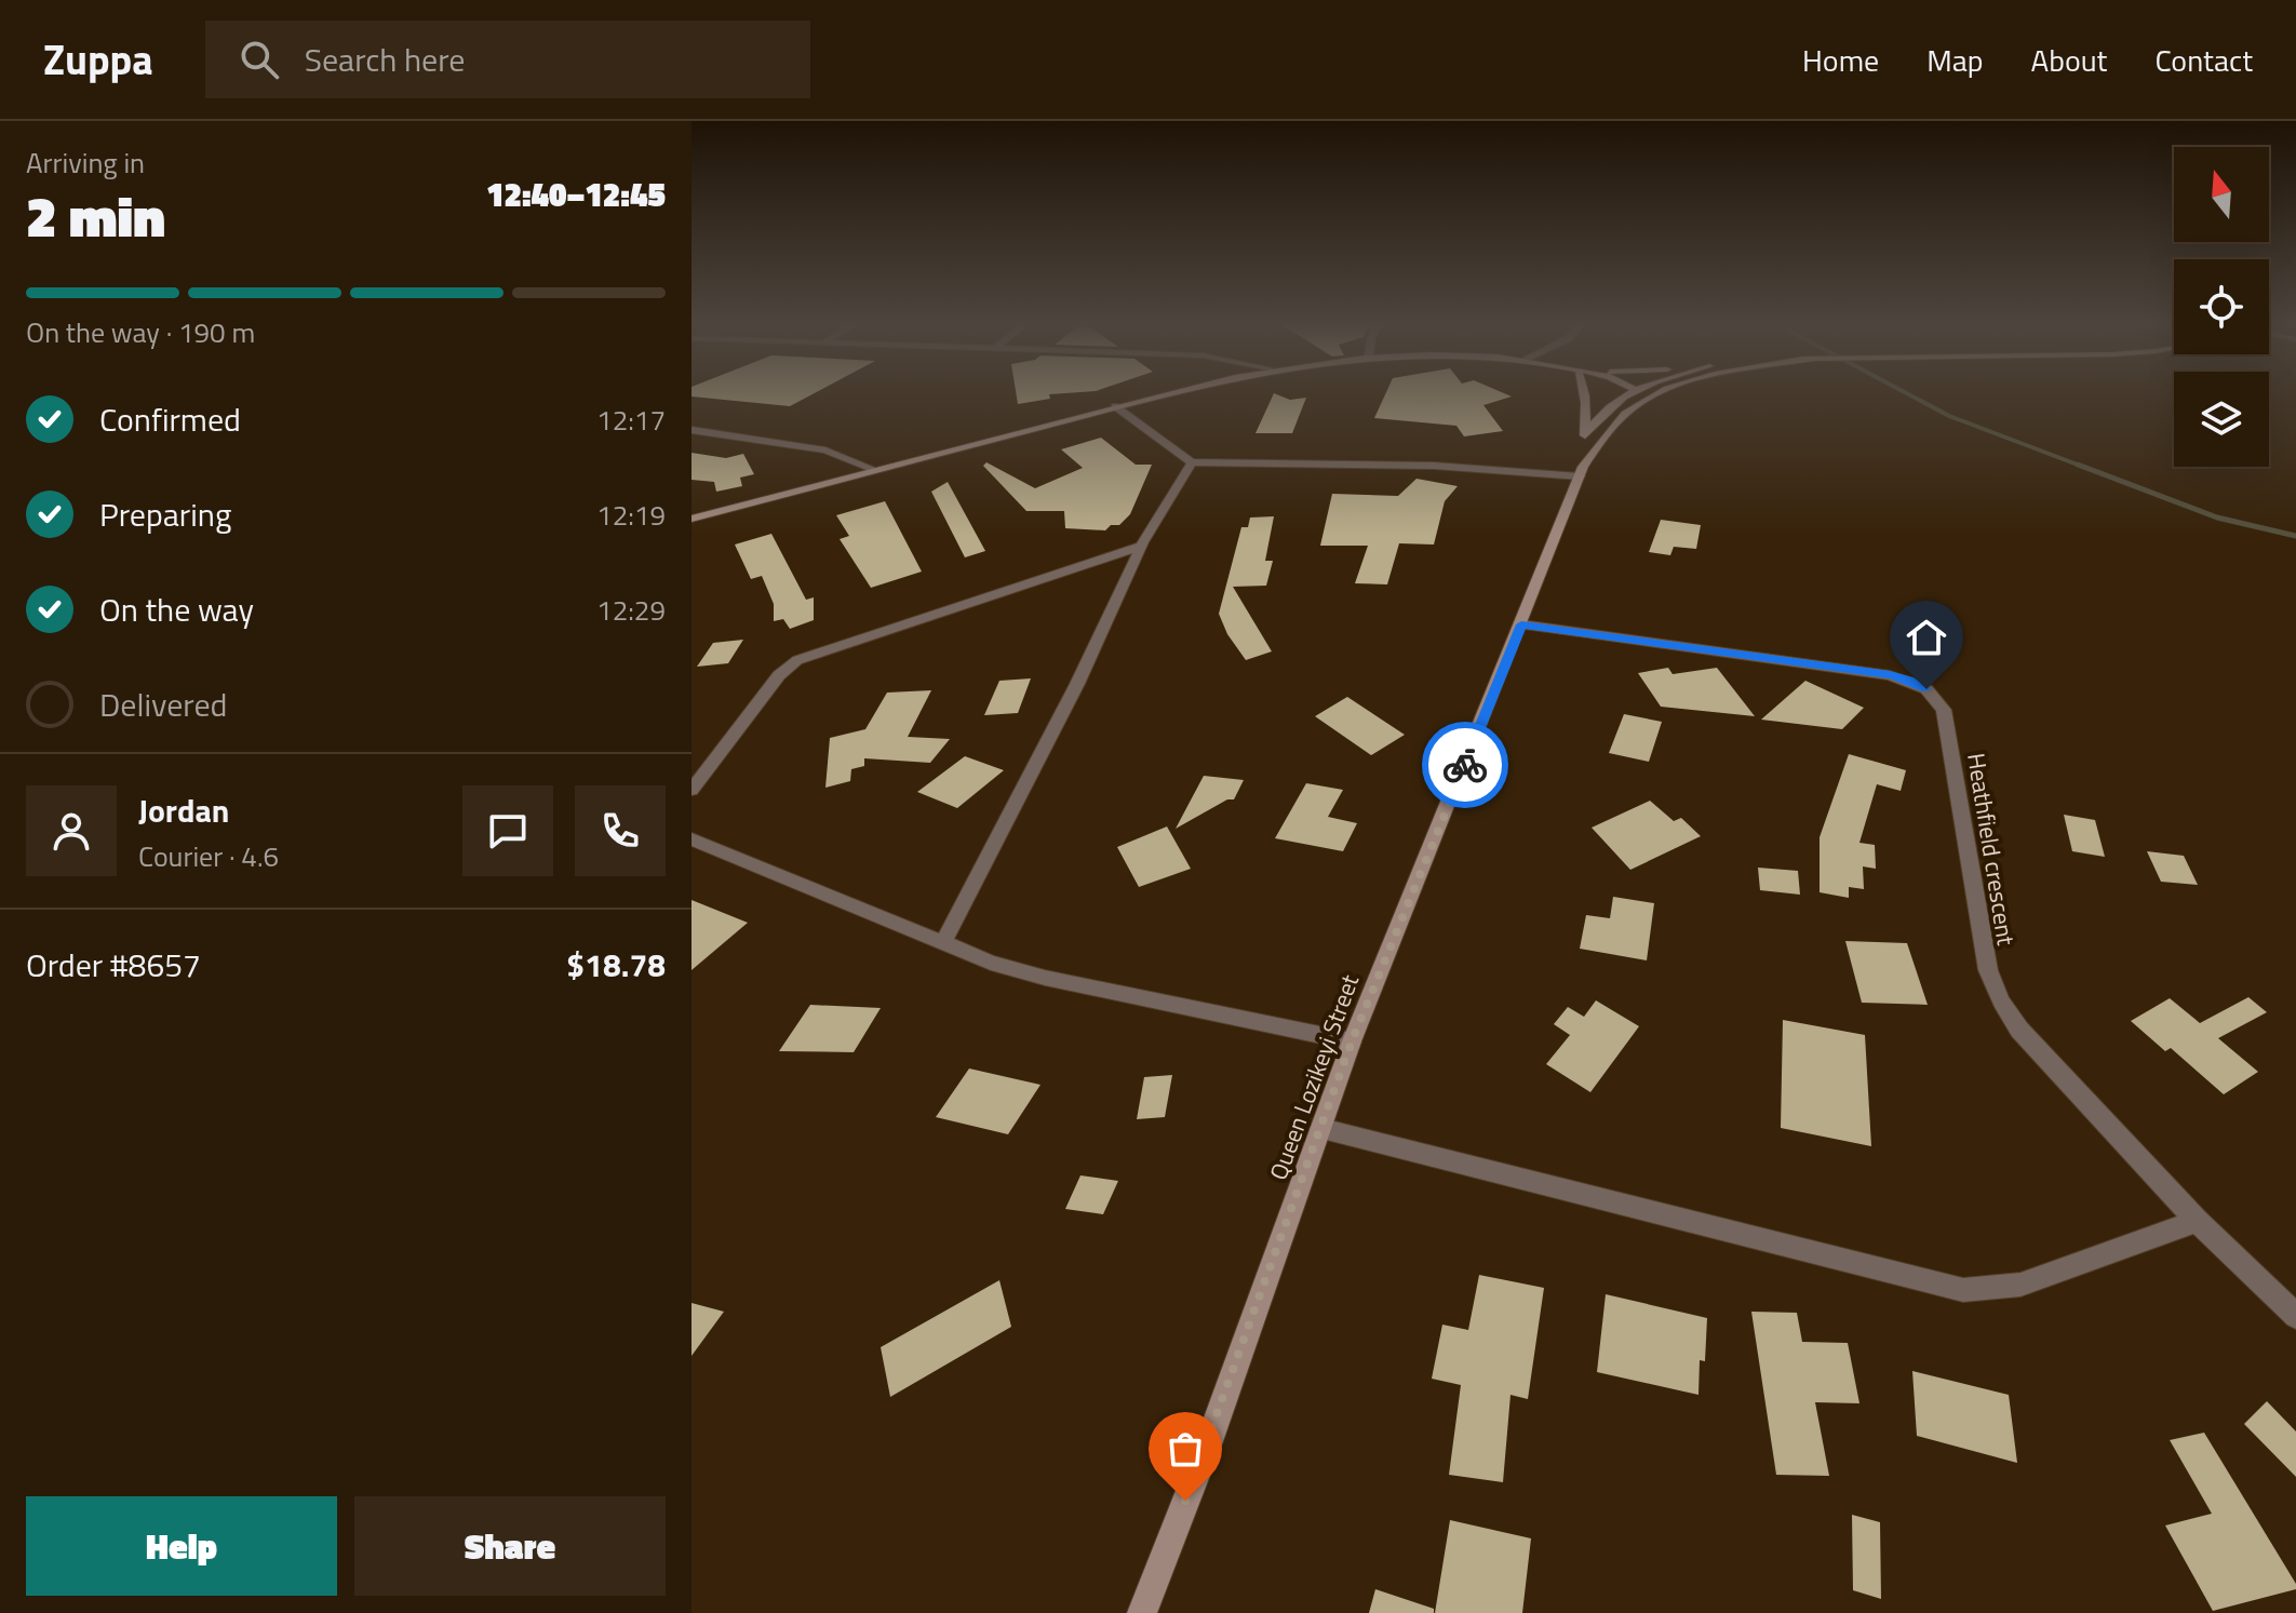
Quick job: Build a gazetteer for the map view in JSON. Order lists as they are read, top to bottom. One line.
{"streets":{"main road":["Queen Lozikeyi Street"],"street":["Heathfield crescent"]},"crossings":[["Heathfield crescent","Queen Lozikeyi Street"]],"north":"top","page":{"header":"Zuppa","search":"Search here","nav":["Home","Map","About","Contact"],"heading":["2 min","Arriving in","12:40–12:45"],"panel":["Jordan","Courier · 4.6","Order #8657","$18.78"],"bar":"On the way · 190 m","list":[["Confirmed","12:17"],["Preparing","12:19"],["On the way","12:29"],"Delivered"],"buttons":["Help","Share"]}}
